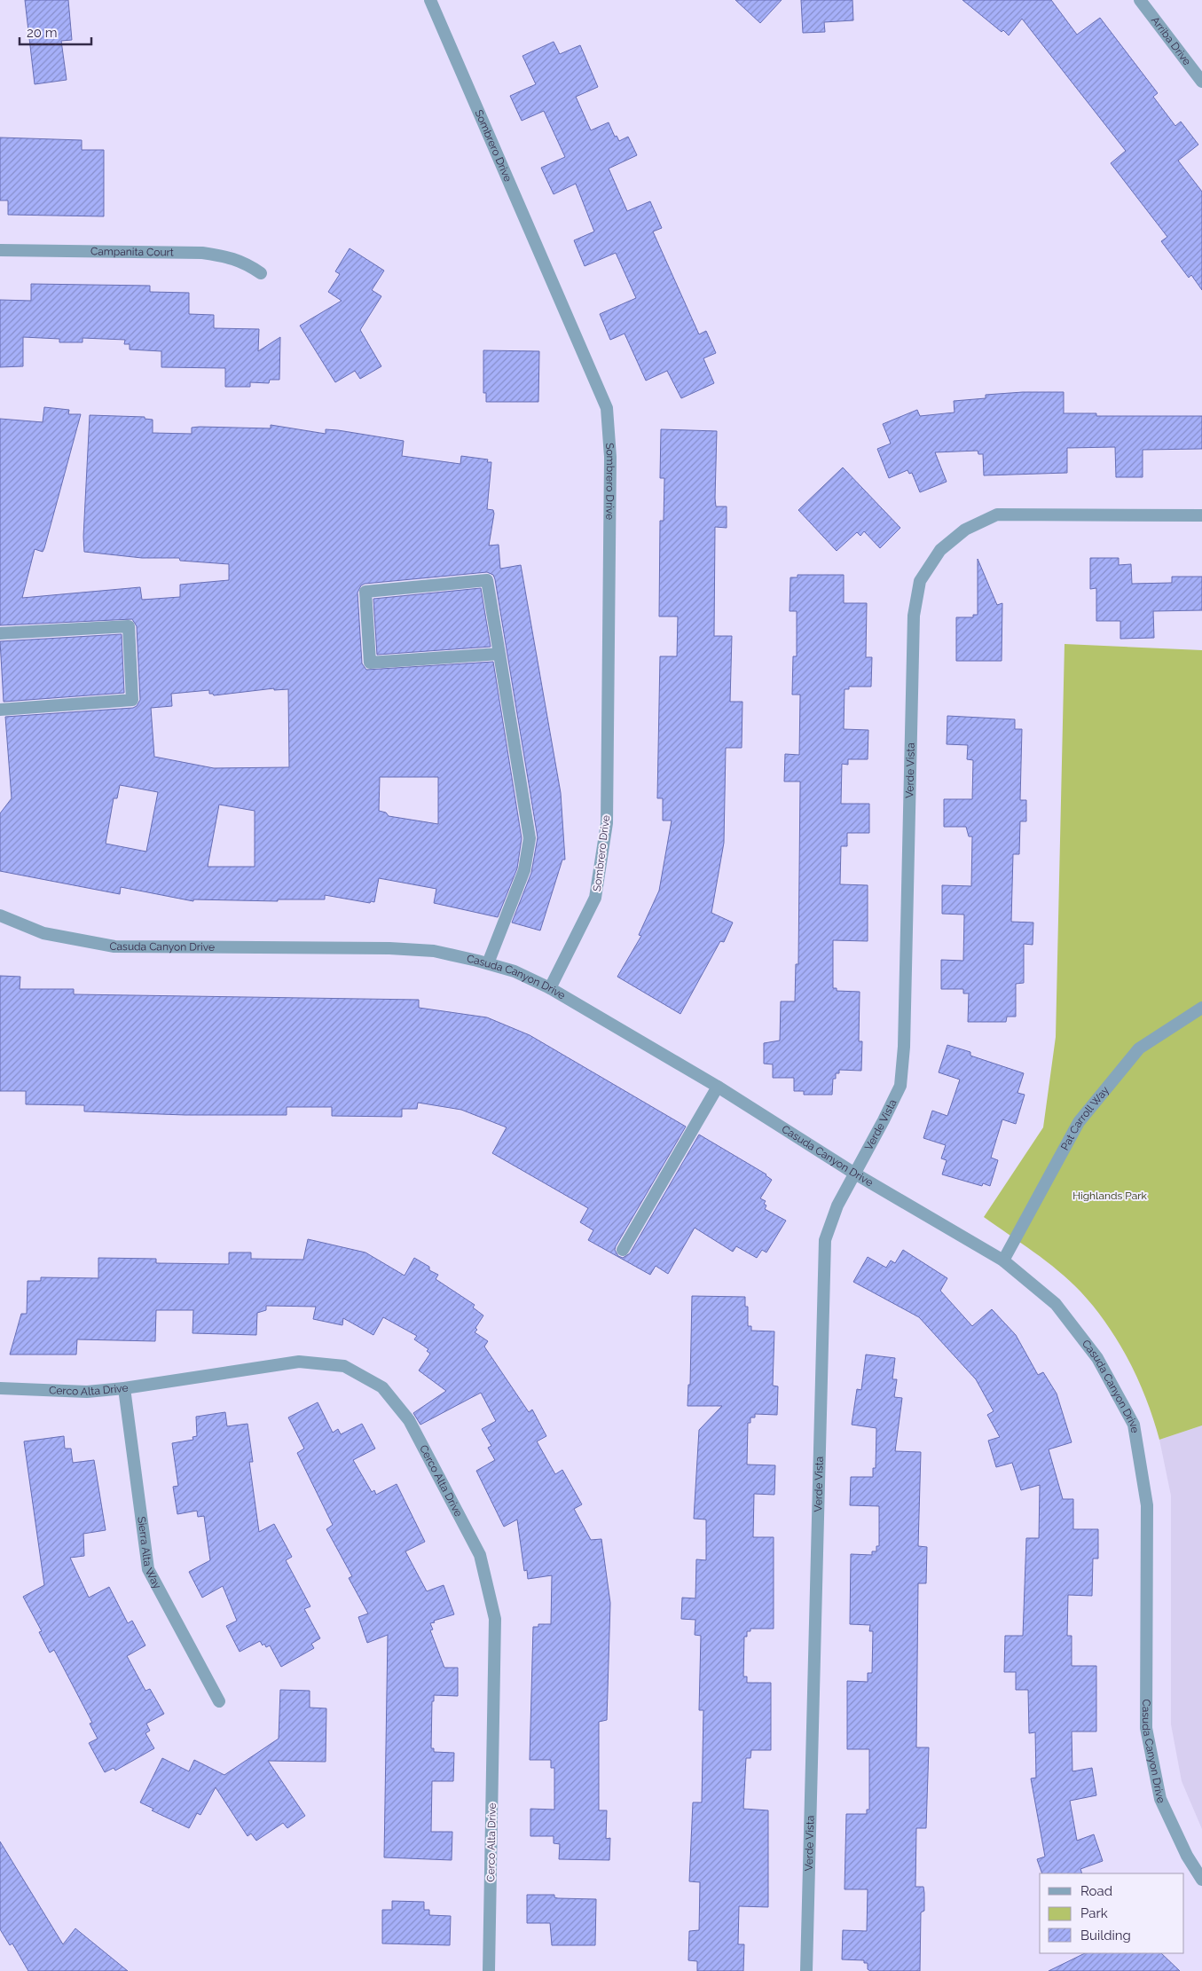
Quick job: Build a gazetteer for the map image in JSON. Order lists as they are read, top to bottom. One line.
{"streets":{"street":["Arriba Drive","Sombrero Drive","Campanita Court","Verde Vista","Casuda Canyon Drive","Pat Carroll Way","Cerco Alta Drive","Sierra Alta Way"]},"crossings":[["Sombrero Drive","Casuda Canyon Drive"],["Verde Vista","Casuda Canyon Drive"],["Casuda Canyon Drive","Pat Carroll Way"],["Cerco Alta Drive","Sierra Alta Way"]],"parks":["Highlands Park"],"legend":["Road","Park","Building"],"scale_bar":"20 m"}
